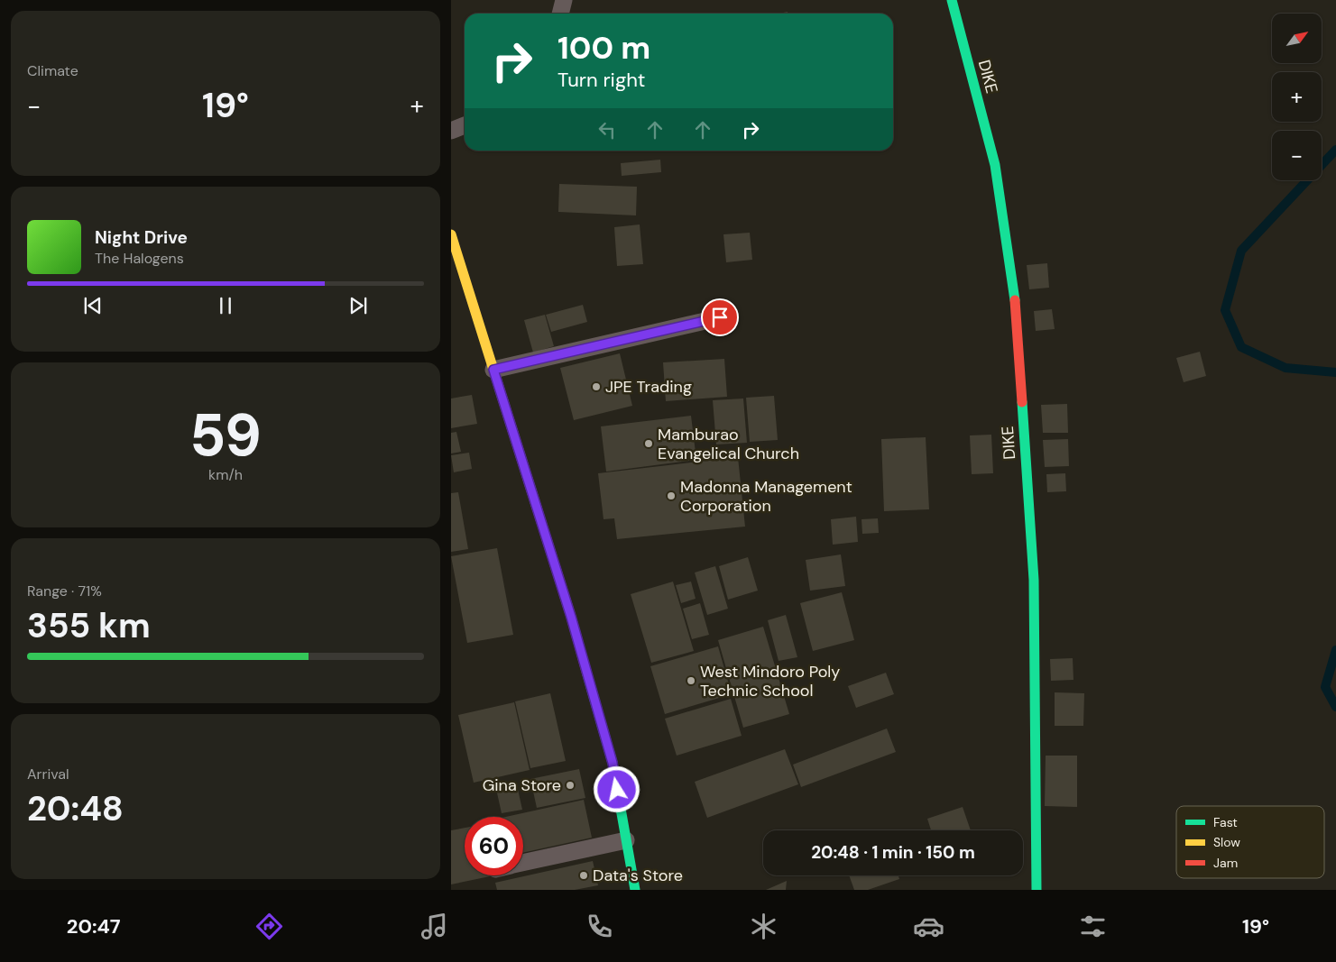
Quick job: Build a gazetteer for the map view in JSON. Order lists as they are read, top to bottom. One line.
{"streets":{"street":["DIKE"]},"places":["JPE Trading","Mamburao Evangelical Church","Madonna Management Corporation","West Mindoro Poly Technic School","Gina Store","Data's Store"],"legend":["Fast","Slow","Jam"],"north":"top right","page":{"tile":["Climate",["59","km/h"],["Range · 71%","355 km"],["Arrival","20:48"]],"map_buttons":["+","−"],"turn":["100 m","Turn right"],"heat":["−","19°","+"],"song":["Night Drive","The Halogens"],"limit":"60","trip":"20:48 · 1 min · 150 m","tabs":["20:47","19°"]}}
